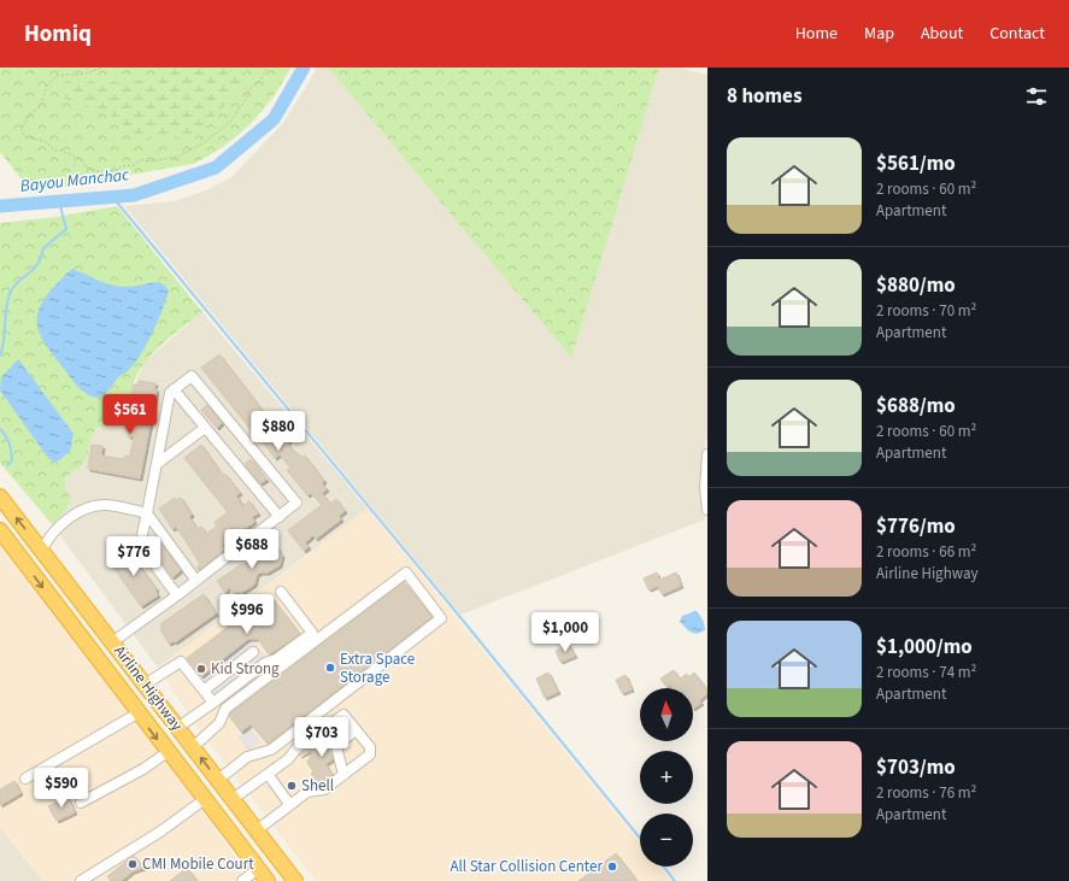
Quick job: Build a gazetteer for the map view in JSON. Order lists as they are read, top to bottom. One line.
{"streets":{"highway":["Airline Highway"]},"water":["Bayou Manchac"],"places":["Extra Space Storage","Kid Strong","Shell","CMI Mobile Court","All Star Collision Center"],"north":"top","page":{"header":"Homiq","nav":["Home","Map","About","Contact"],"heading":"8 homes","list":[{"name":"$561/mo","note":"2 rooms · 60 m² · Apartment"},{"name":"$880/mo","note":"2 rooms · 70 m² · Apartment"},{"name":"$688/mo","note":"2 rooms · 60 m² · Apartment"},{"name":"$776/mo","note":"2 rooms · 66 m² · Airline Highway"},{"name":"$1,000/mo","note":"2 rooms · 74 m² · Apartment"},{"name":"$703/mo","note":"2 rooms · 76 m² · Apartment"}],"price":["$561","$880","$688","$776","$996","$1,000","$703","$590"],"map_buttons":["+","−"]}}
